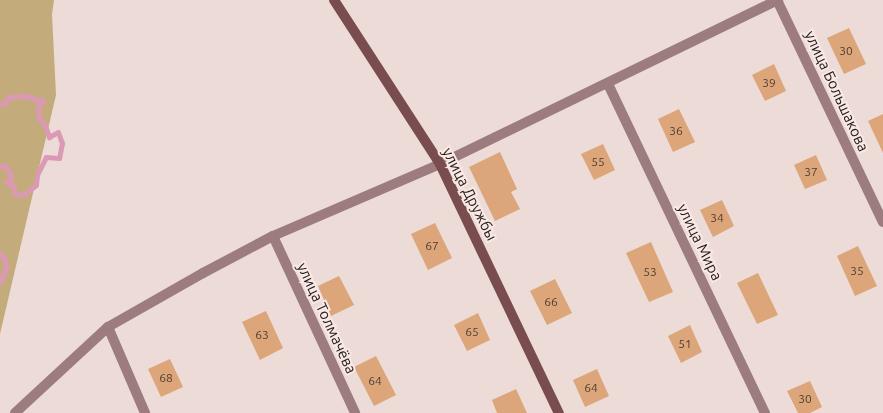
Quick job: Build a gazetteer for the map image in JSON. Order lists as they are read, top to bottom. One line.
{"streets":{"street":["улица Большакова","улица Дружбы","улица Мира","улица Толмачёва"]},"house_numbers":["30","39","36","55","37","34","67","35","53","66","65","63","51","68","64","64","30"]}
